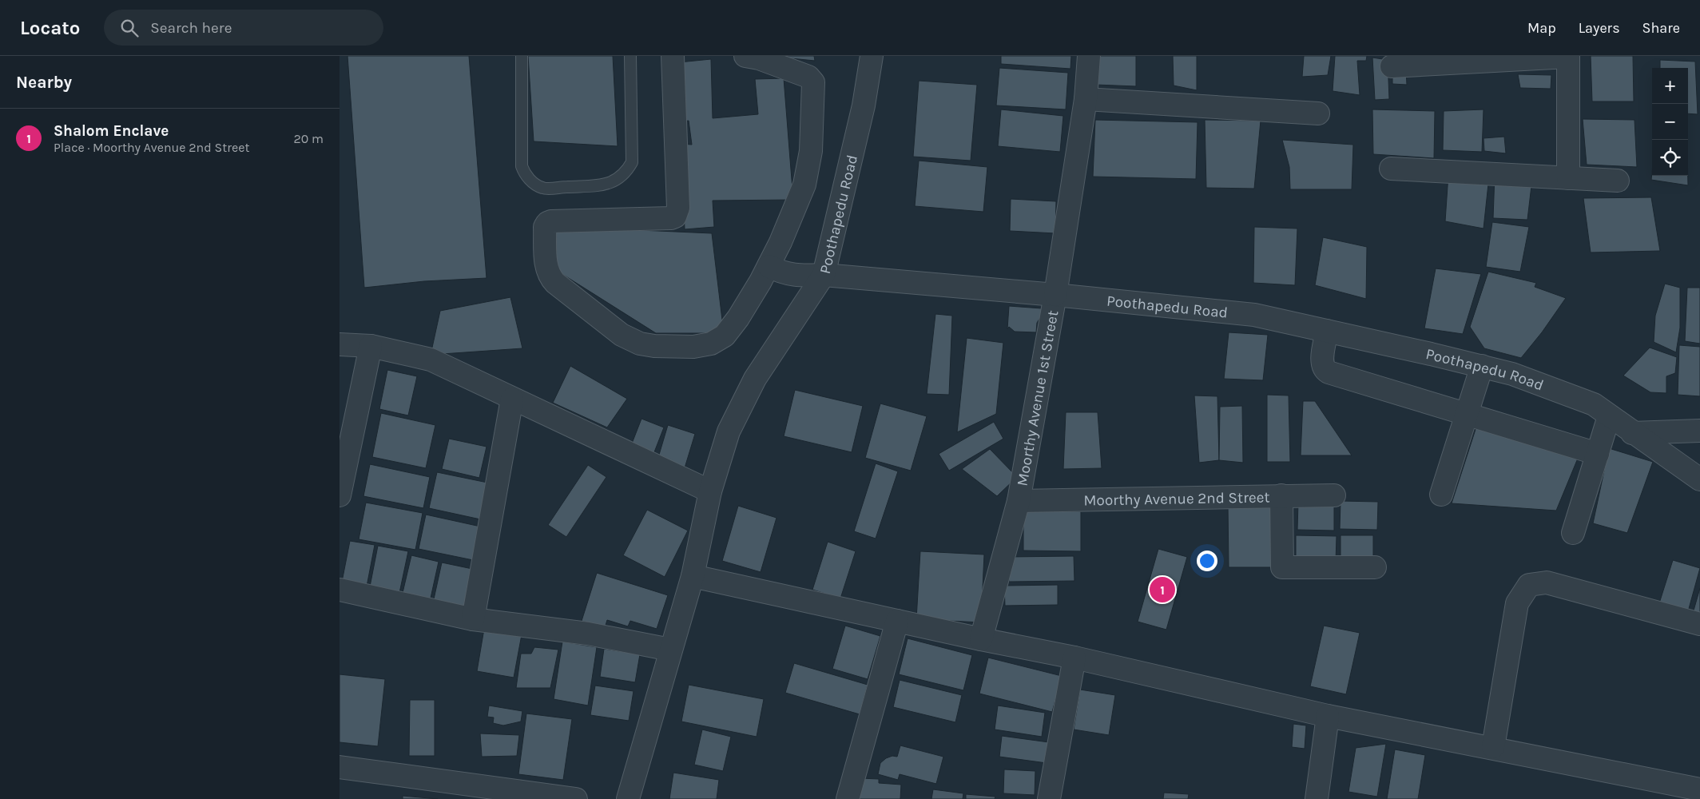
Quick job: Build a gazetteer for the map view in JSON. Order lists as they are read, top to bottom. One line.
{"streets":{"street":["Poothapedu Road","Moorthy Avenue 1st Street","Moorthy Avenue 2nd Street"]},"crossings":[["Poothapedu Road","Moorthy Avenue 1st Street"],["Moorthy Avenue 1st Street","Moorthy Avenue 2nd Street"]],"page":{"header":"Locato","search":"Search here","nav":["Map","Layers","Share"],"heading":"Nearby","map_buttons":["+","−"],"list":[{"mark":"1","name":"Shalom Enclave","note":"Place · Moorthy Avenue 2nd Street","value":"20 m"}],"pins":"1"}}
